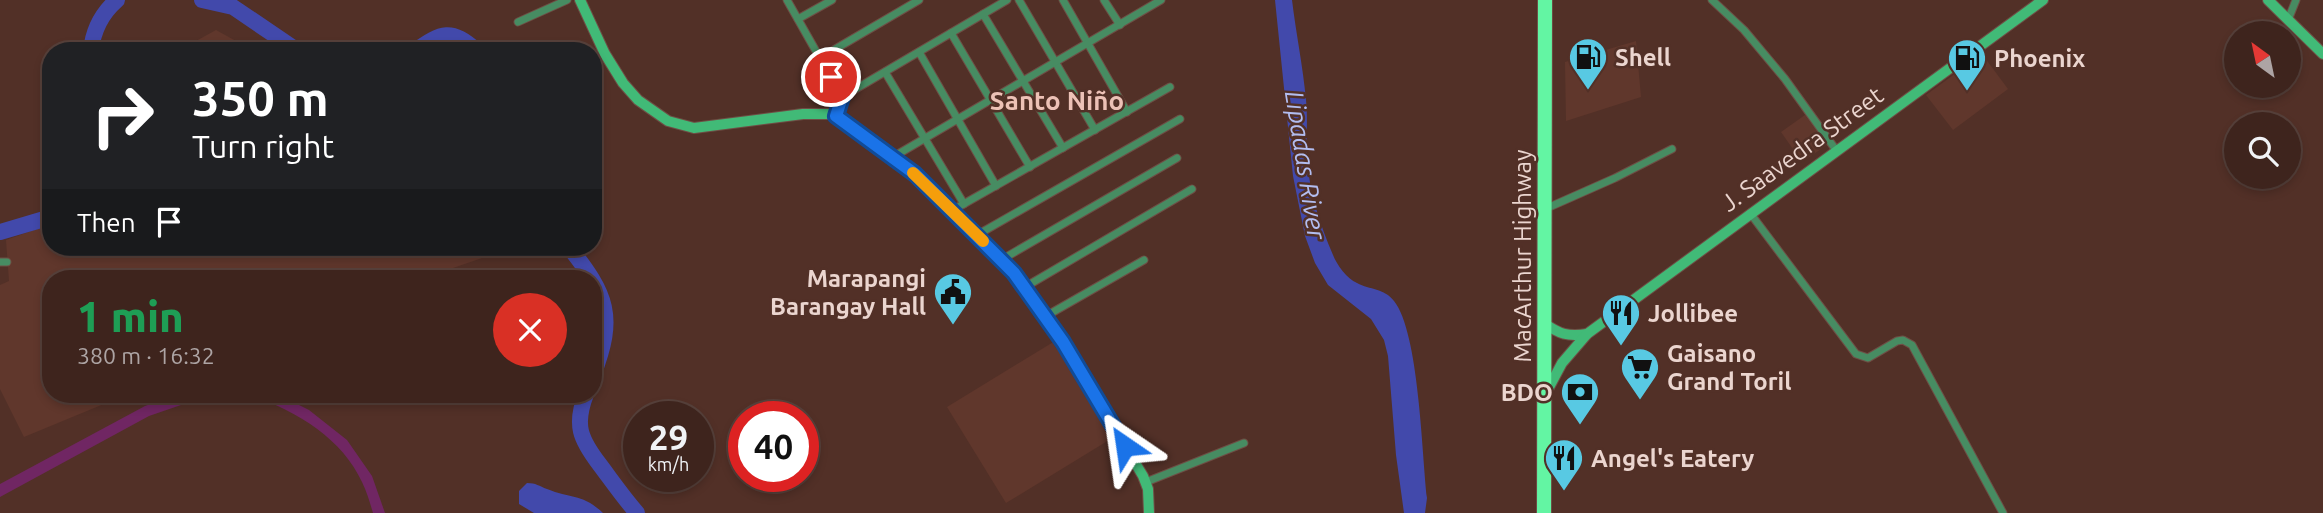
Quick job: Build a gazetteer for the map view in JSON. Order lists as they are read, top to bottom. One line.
{"streets":{"highway":["MacArthur Highway"],"street":["J. Saavedra Street"]},"crossings":[["J. Saavedra Street","MacArthur Highway"]],"districts":["Santo Niño"],"water":["Lipadas River"],"places":{"fuel station":["Shell","Phoenix"],"public building":["Marapangi Barangay Hall"],"restaurant":["Jollibee","Angel's Eatery"],"supermarket":["Gaisano Grand Toril"],"bank":["BDO"]},"north":"top left","page":{"turn":["350 m","Turn right"],"then":"Then","heading":["1 min","380 m · 16:32"],"speed":"29 km/h","limit":"40"}}
